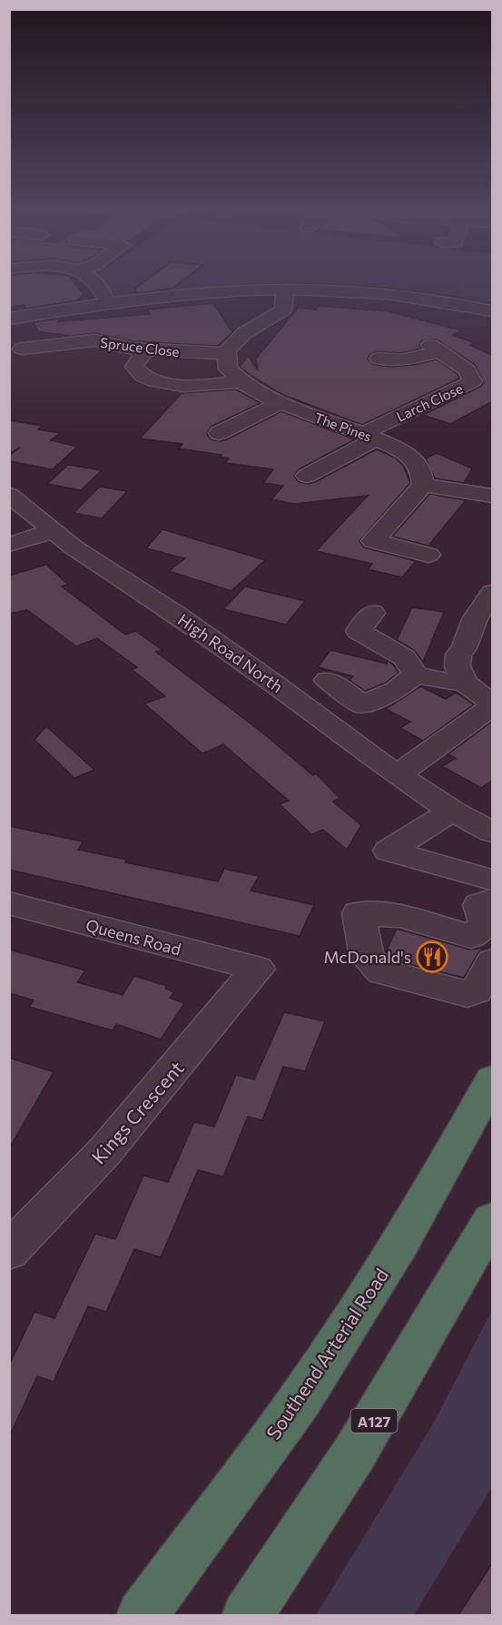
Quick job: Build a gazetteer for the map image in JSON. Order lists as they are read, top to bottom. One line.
{"streets":{"highway":["Southend Arterial Road","A127"],"street":["Spruce Close","Larch Close","The Pines","High Road North","Queens Road","Kings Crescent"]},"crossings":[["Spruce Close","The Pines"],["Larch Close","The Pines"],["Queens Road","Kings Crescent"]],"places":{"restaurant":["McDonald's"]}}
